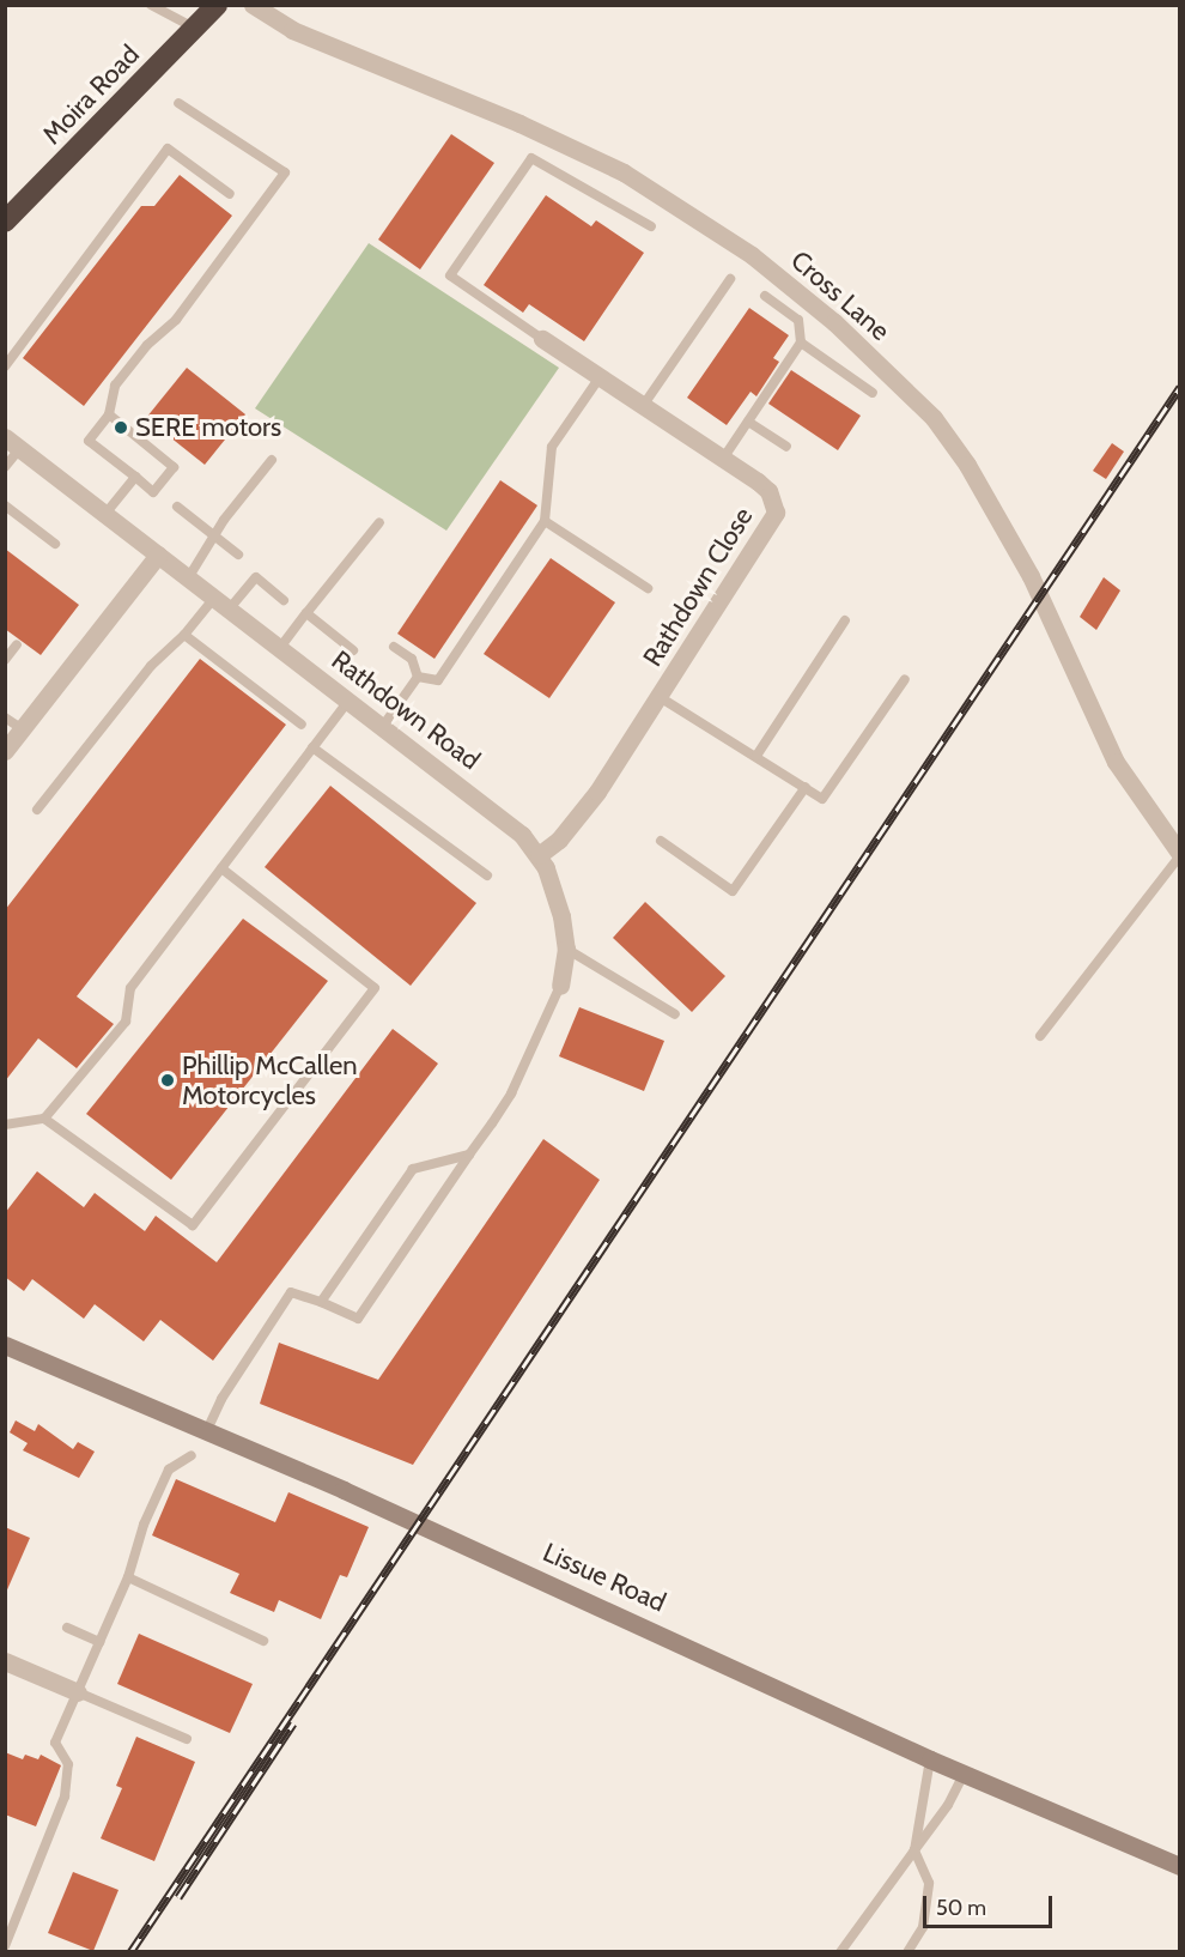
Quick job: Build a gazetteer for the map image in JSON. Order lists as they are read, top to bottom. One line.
{"streets":{"highway":["Moira Road"],"street":["Cross Lane","Rathdown Close","Rathdown Road","Lissue Road"]},"crossings":[["Rathdown Close","Rathdown Road"]],"places":["SERE motors","Phillip McCallen Motorcycles"],"scale_bar":"50 m"}
